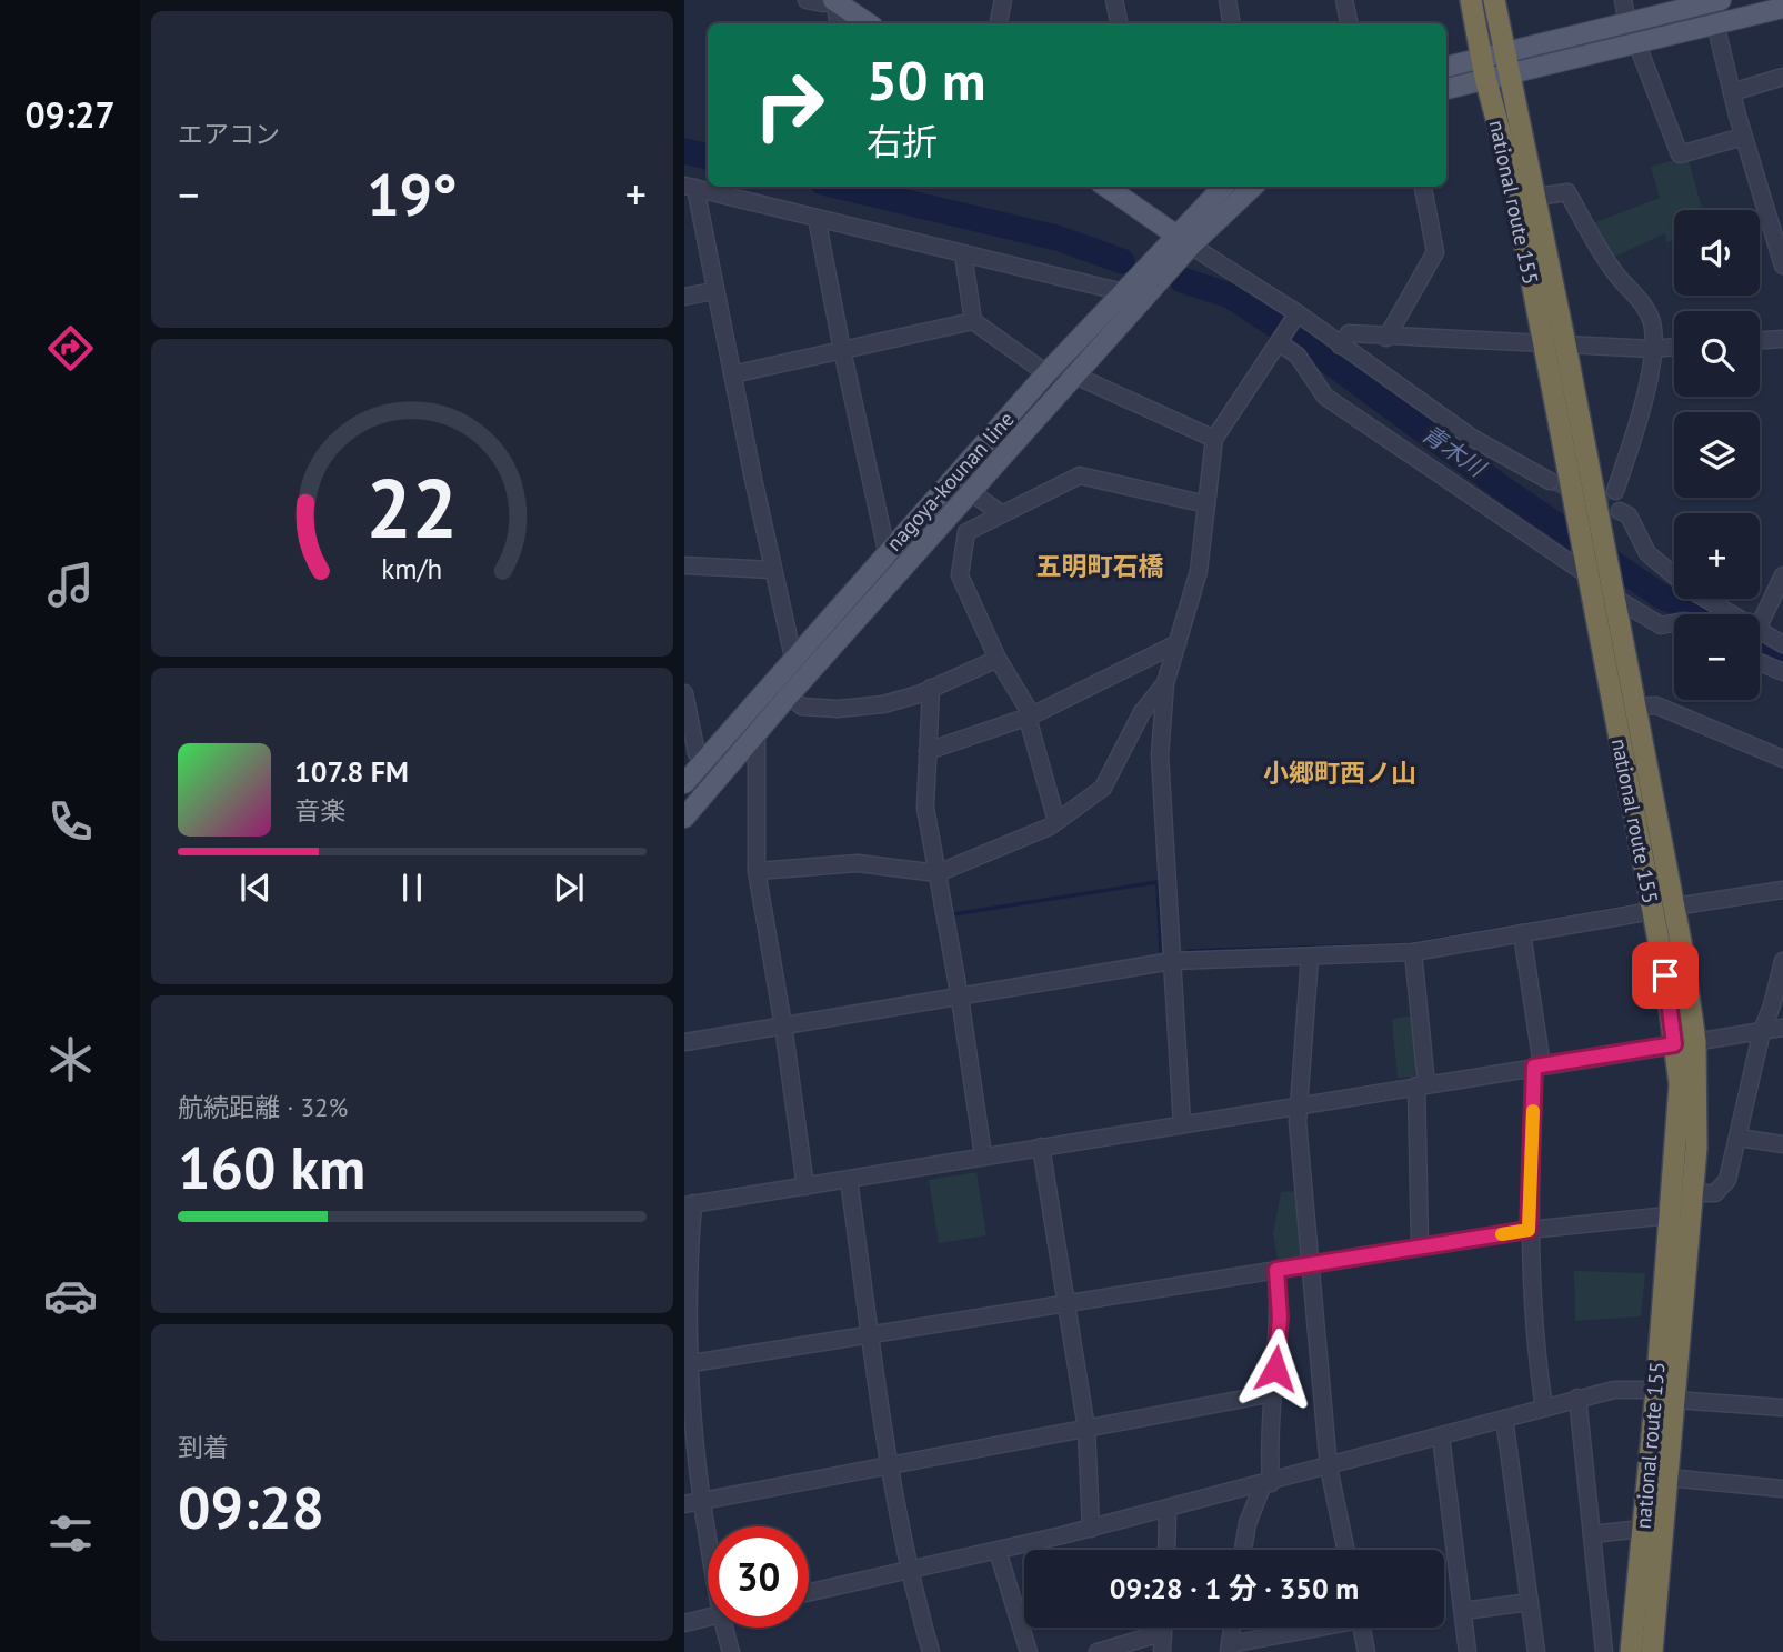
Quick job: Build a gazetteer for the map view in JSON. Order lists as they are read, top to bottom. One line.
{"streets":{"highway":["national route 155"],"main road":["nagoya-kounan line"]},"districts":["五明町石橋","小郷町西ノ山"],"water":["青木川"],"page":{"tabs":"09:27","tile":["エアコン",["航続距離 · 32%","160 km"],["到着","09:28"]],"turn":["50 m","右折"],"heat":["−","19°","+"],"map_buttons":["+","−"],"song":["107.8 FM","音楽"],"limit":"30","trip":"09:28 · 1 分 · 350 m","gauge":["22","km/h"]}}
